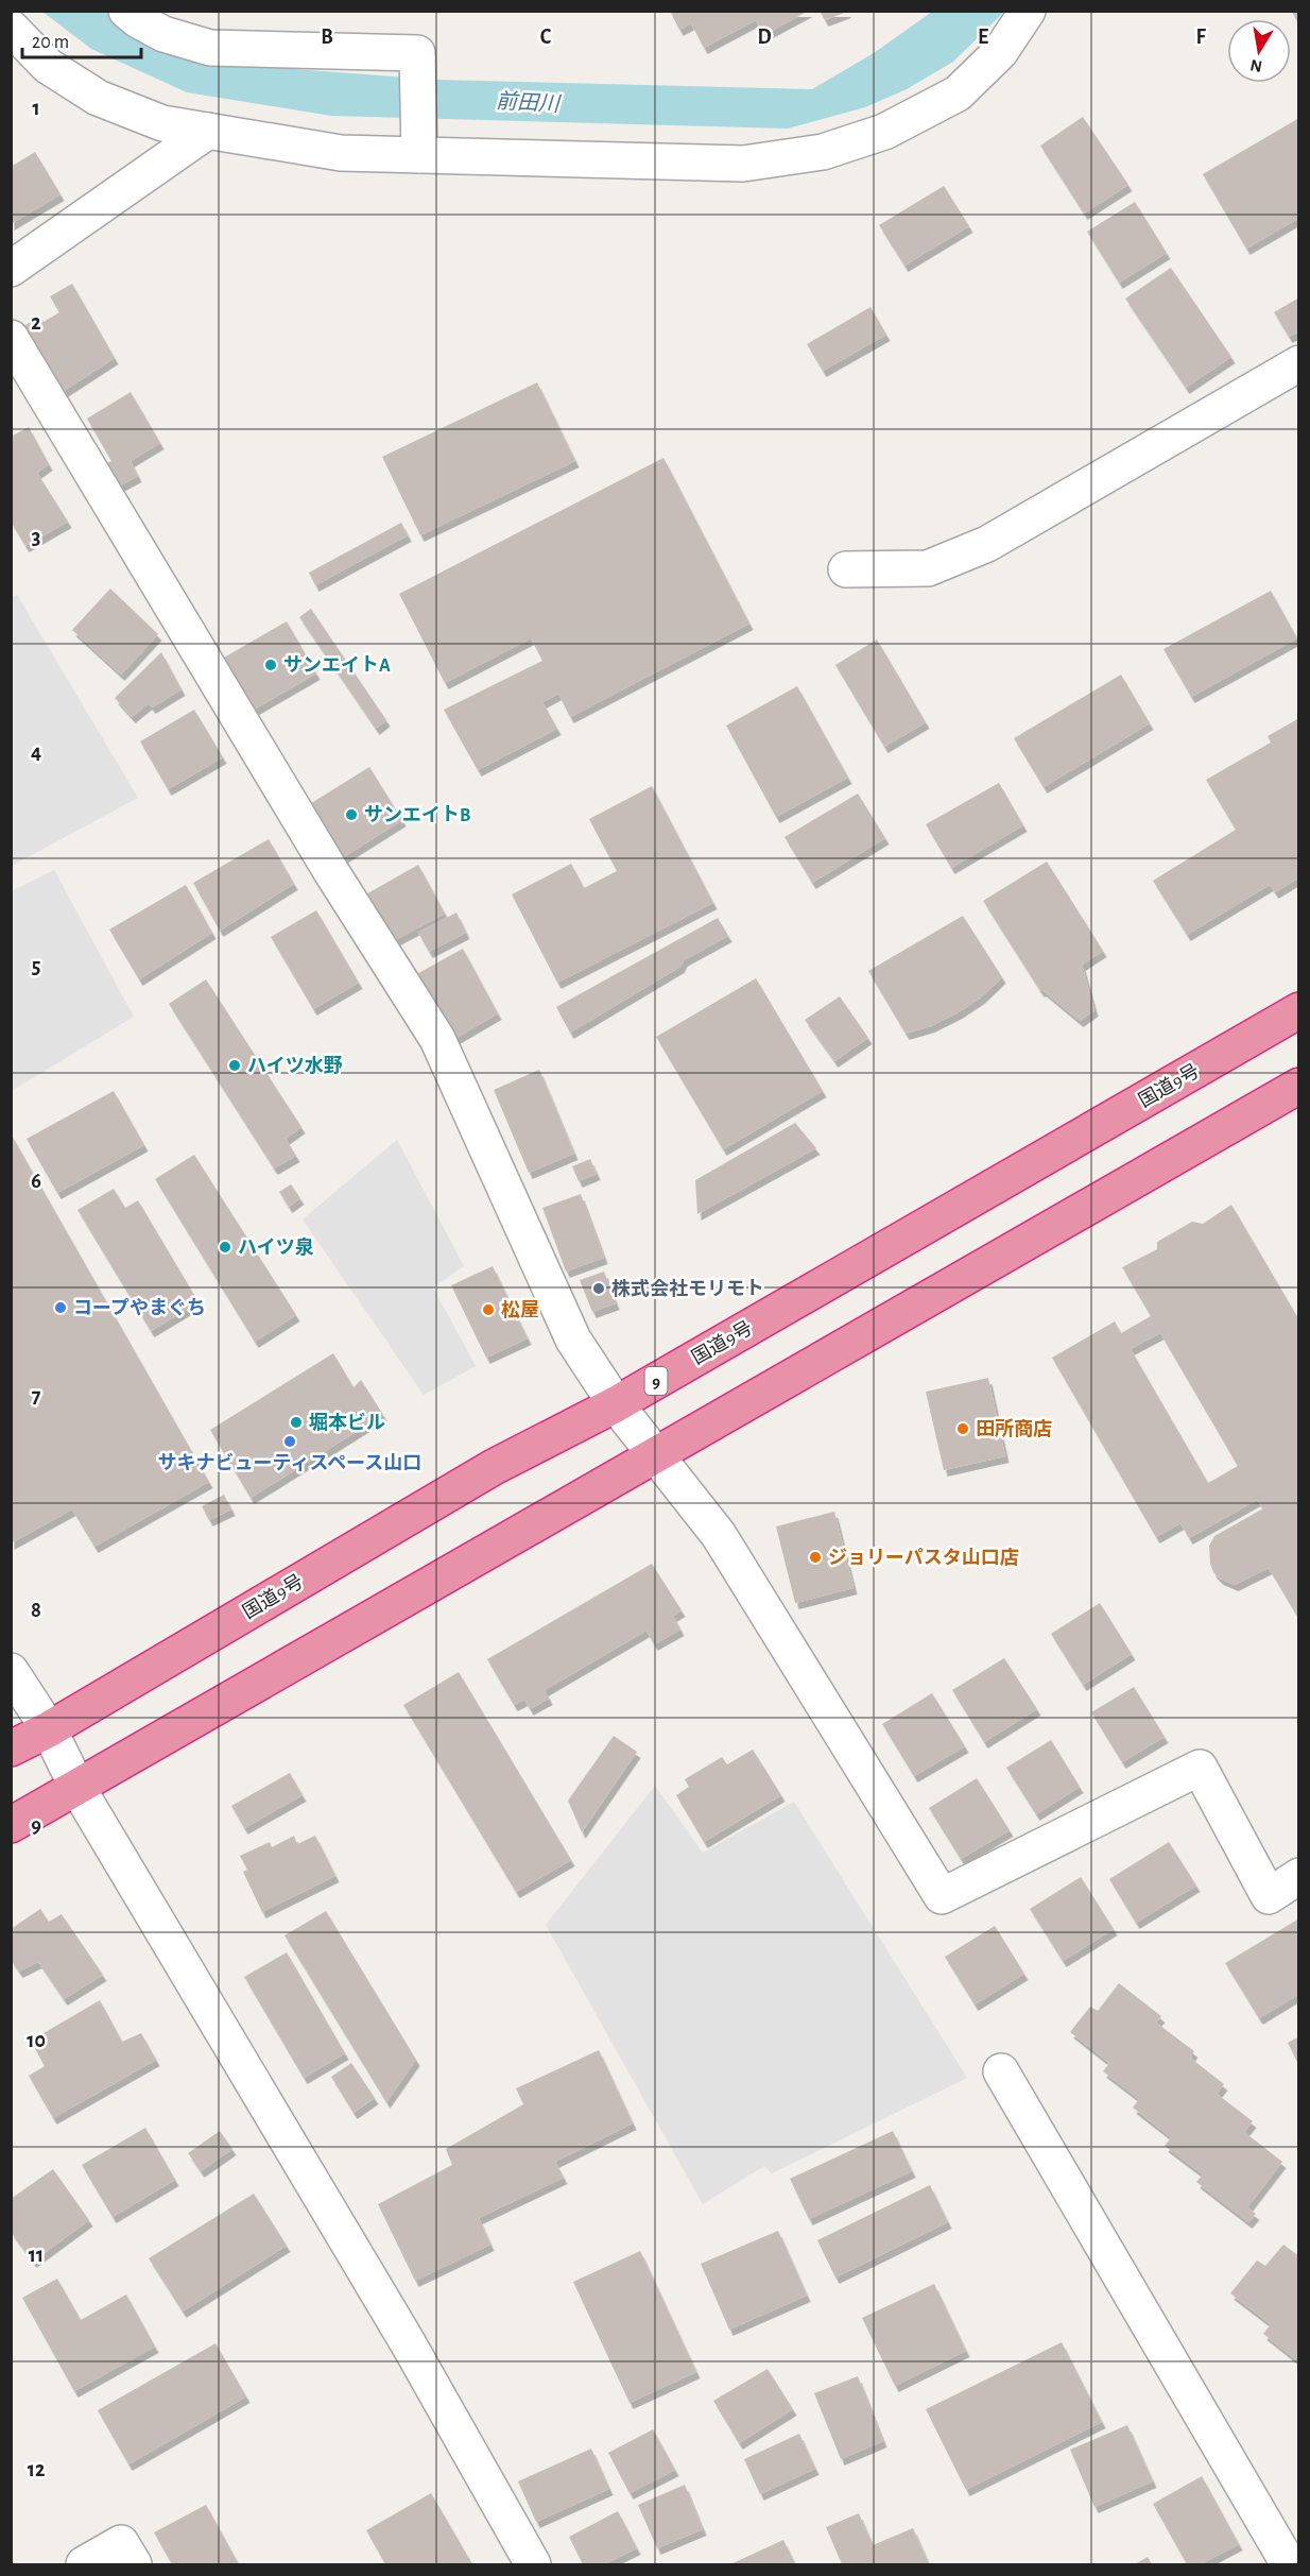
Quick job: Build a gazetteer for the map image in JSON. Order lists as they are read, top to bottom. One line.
{"streets":{"highway":["国道9号","9"]},"water":["前田川"],"places":["サンエイトA","サンエイトB","ハイツ水野","ハイツ泉","株式会社モリモト","コープやまぐち","松屋","堀本ビル","田所商店","サキナビューティスペース山口","ジョリーパスタ山口店"],"scale_bar":"20 m","north":"bottom","grid":{"columns":["B","C","D","E","F"],"rows":["1","2","3","4","5","6","7","8","9","10","11","12"]}}
